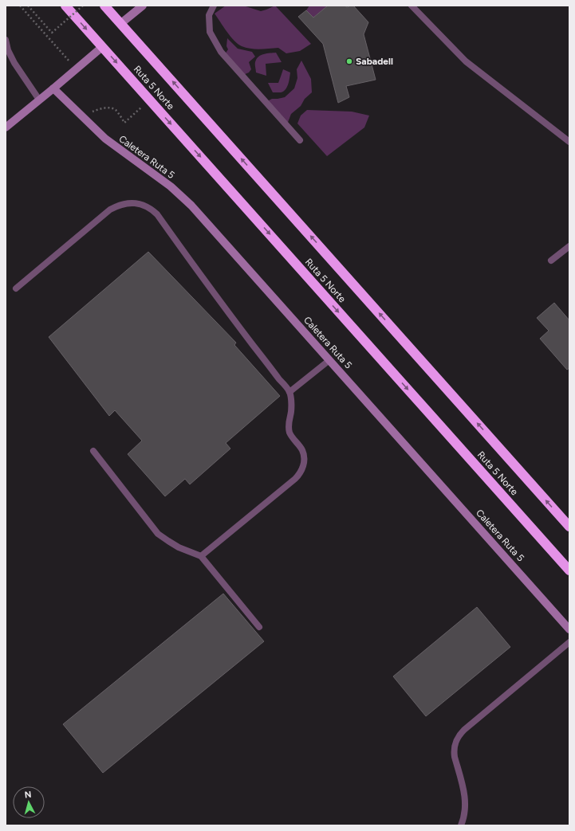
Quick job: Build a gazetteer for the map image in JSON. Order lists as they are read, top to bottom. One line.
{"streets":{"highway":["Ruta 5 Norte"],"street":["Caletera Ruta 5"]},"places":["Sabadell"],"north":"top"}
